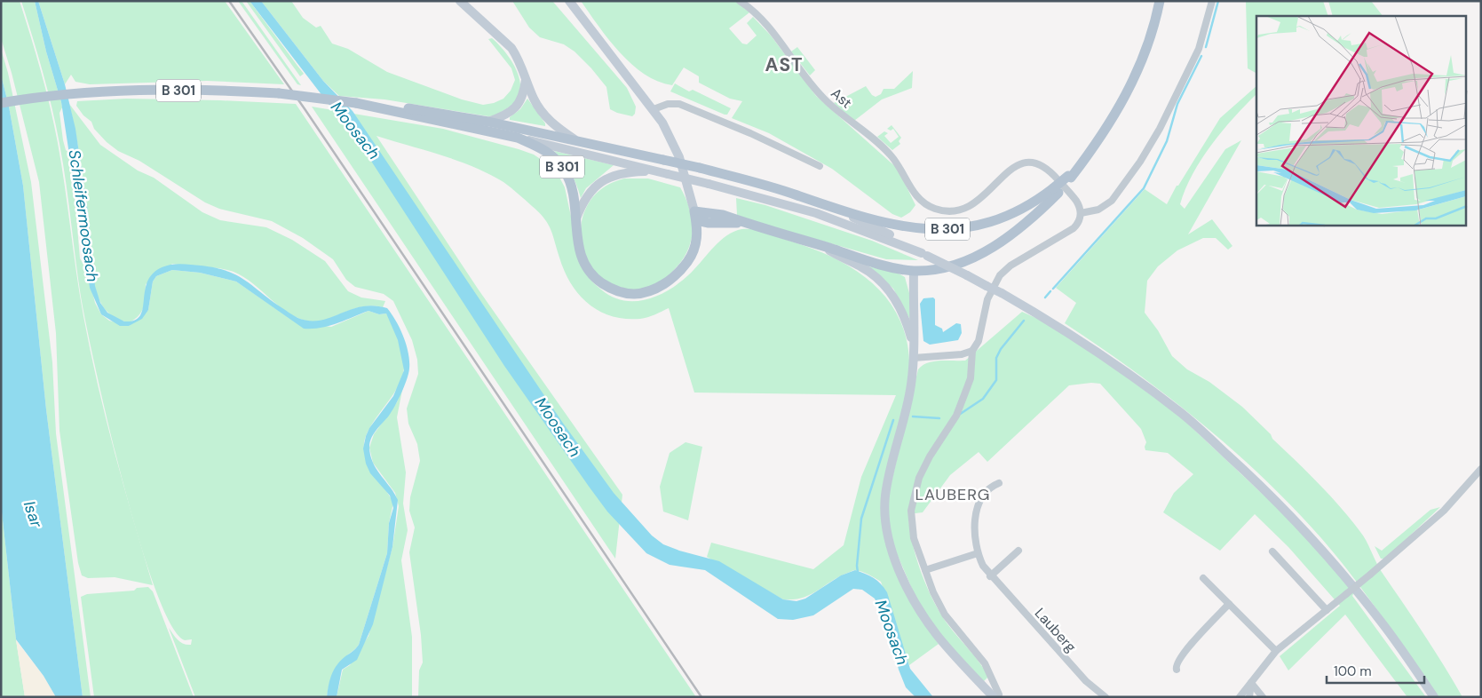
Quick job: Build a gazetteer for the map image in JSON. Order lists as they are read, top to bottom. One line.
{"streets":{"main road":["B 301"],"street":["Ast","Lauberg"]},"districts":["AST","LAUBERG"],"water":["Moosach","Schleifermoosach","Isar"],"scale_bar":"100 m"}
